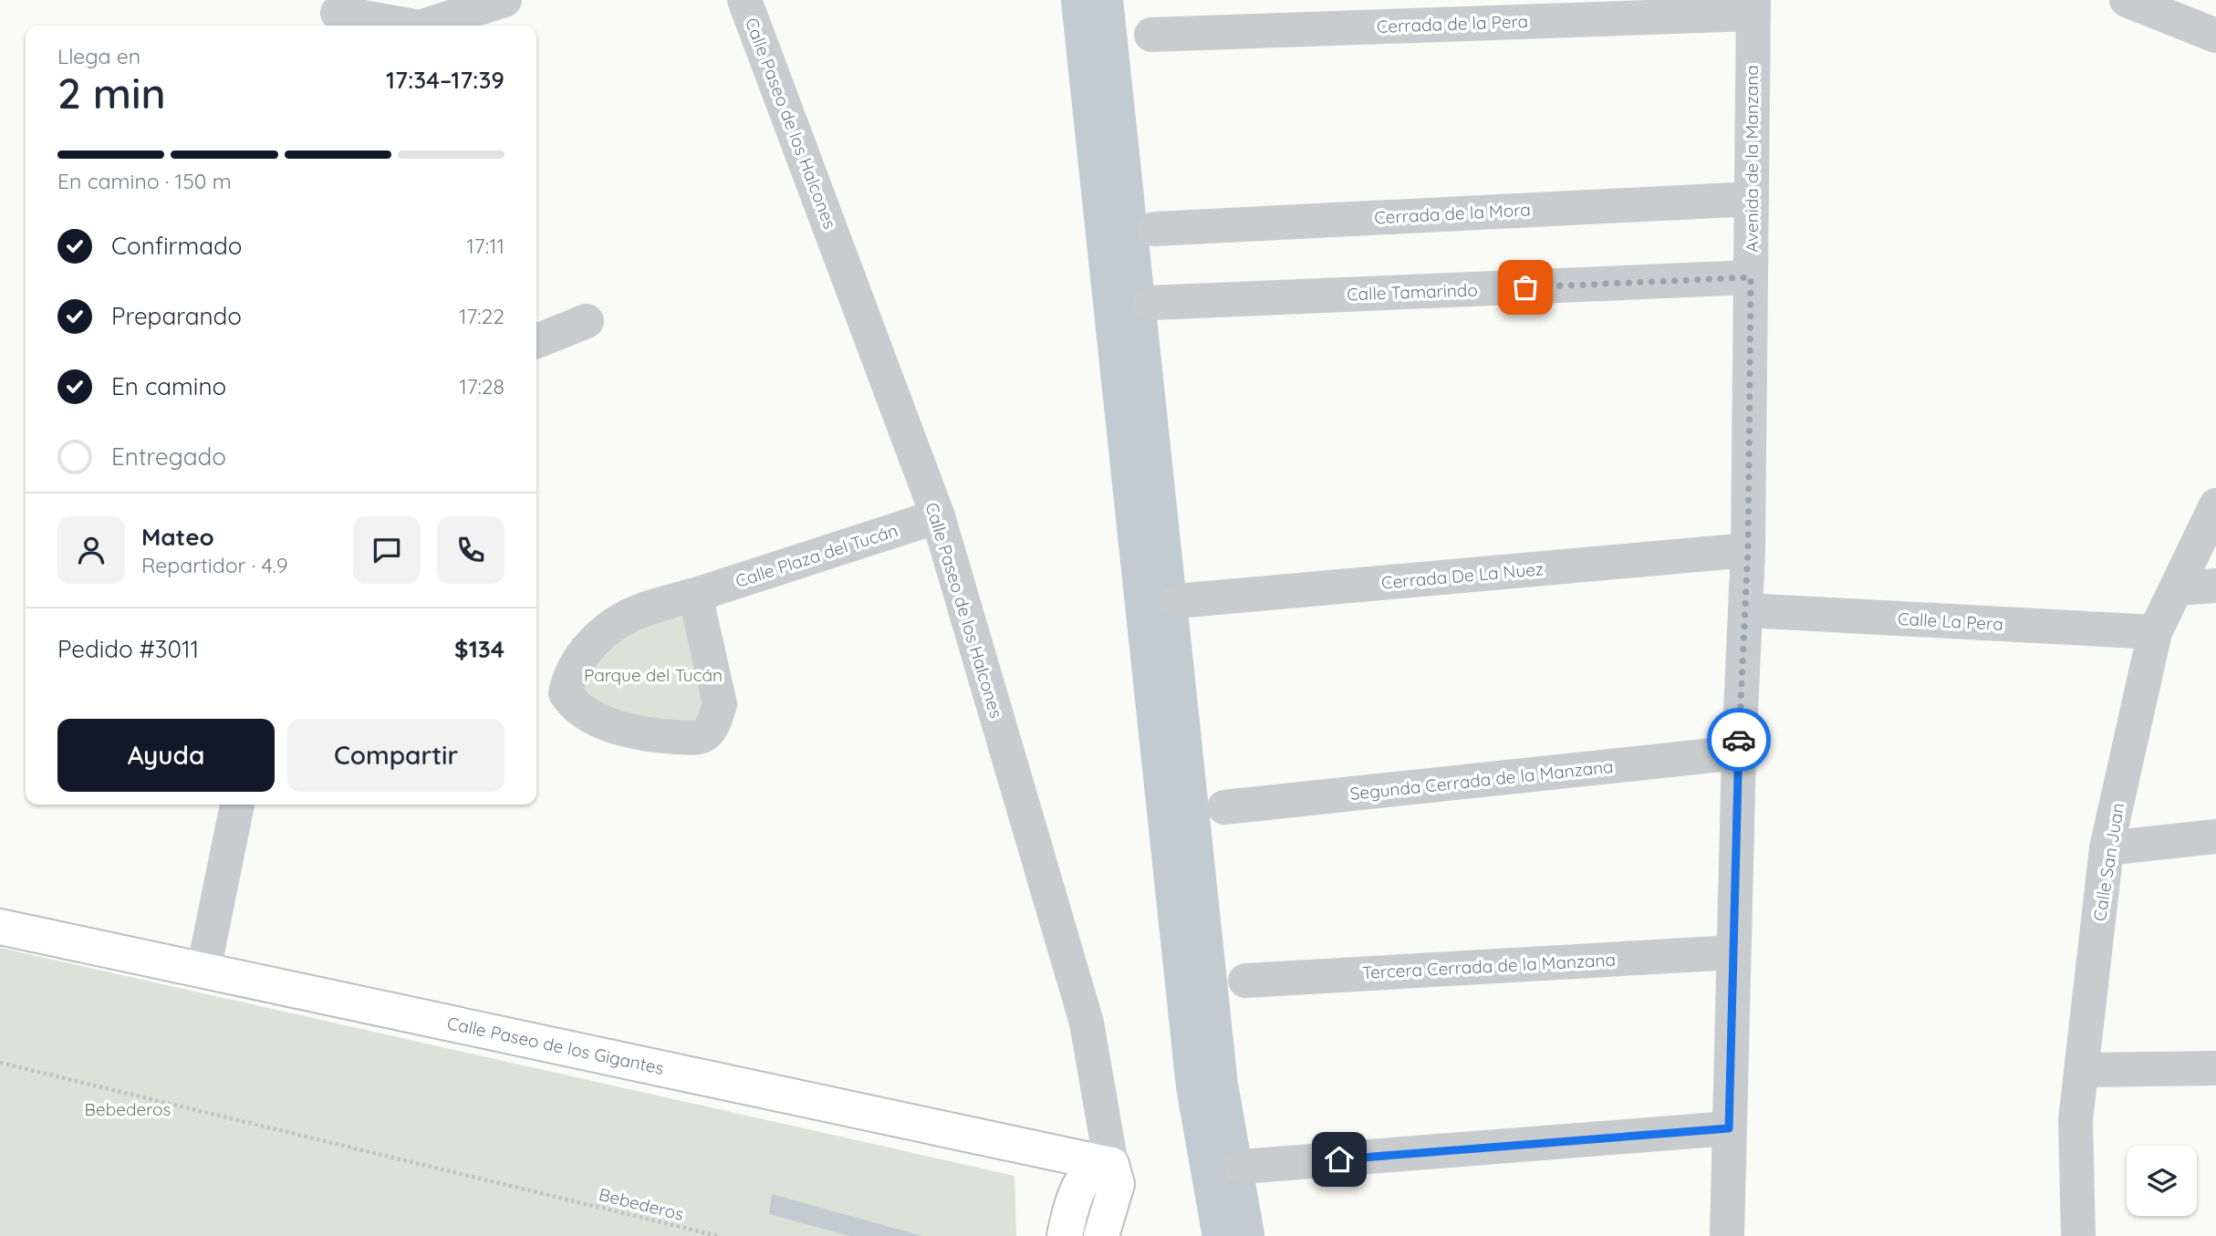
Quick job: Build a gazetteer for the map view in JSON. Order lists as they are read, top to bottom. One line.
{"streets":{"main road":["Calle Paseo de los Halcones","Calle Paseo de los Gigantes"],"street":["Cerrada de la Pera","Avenida de la Manzana","Cerrada de la Mora","Calle Tamarindo","Calle Plaza del Tucán","Cerrada De La Nuez","Calle La Pera","Segunda Cerrada de la Manzana","Calle San Juan","Tercera Cerrada de la Manzana"],"path":["Bebederos"]},"crossings":[["Cerrada de la Pera","Avenida de la Manzana"],["Calle Paseo de los Halcones","Calle Plaza del Tucán"],["Calle Paseo de los Halcones","Calle Paseo de los Gigantes"],["Avenida de la Manzana","Cerrada de la Mora"],["Avenida de la Manzana","Calle Tamarindo"],["Avenida de la Manzana","Cerrada De La Nuez"],["Avenida de la Manzana","Calle La Pera"],["Avenida de la Manzana","Segunda Cerrada de la Manzana"],["Avenida de la Manzana","Tercera Cerrada de la Manzana"],["Calle La Pera","Calle San Juan"]],"parks":["Parque del Tucán","Bebederos"],"page":{"heading":["2 min","Llega en","17:34–17:39"],"panel":["Mateo","Repartidor · 4.9","Pedido #3011","$134"],"bar":"En camino · 150 m","list":[["Confirmado","17:11"],["Preparando","17:22"],["En camino","17:28"],"Entregado"],"buttons":["Ayuda","Compartir"]}}
